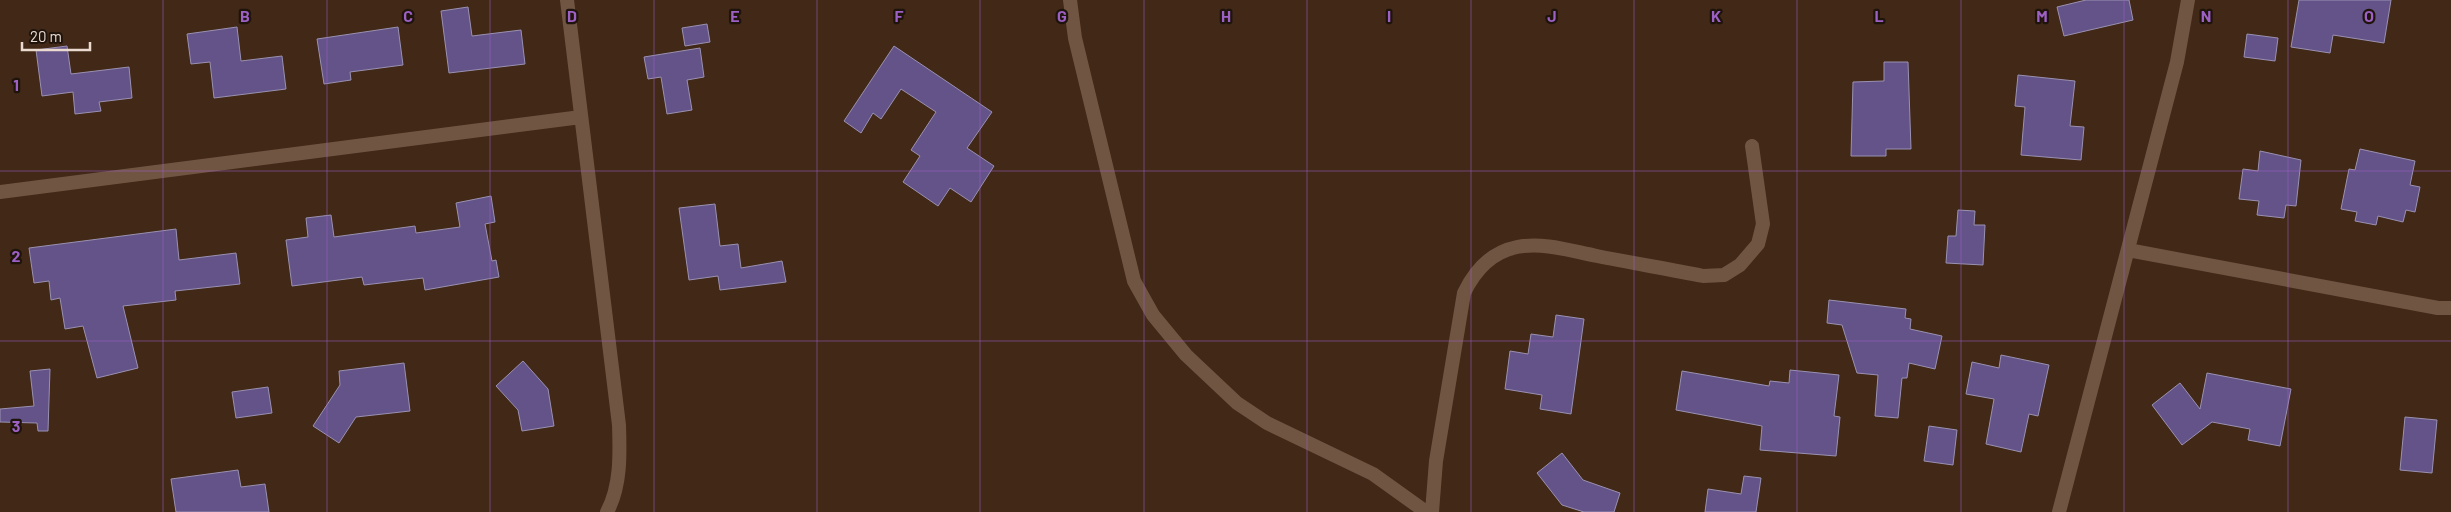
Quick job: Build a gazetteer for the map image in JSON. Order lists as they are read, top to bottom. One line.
{"scale_bar":"20 m","grid":{"columns":["B","C","D","E","F","G","H","I","J","K","L","M","N","O"],"rows":["1","2","3"]}}
